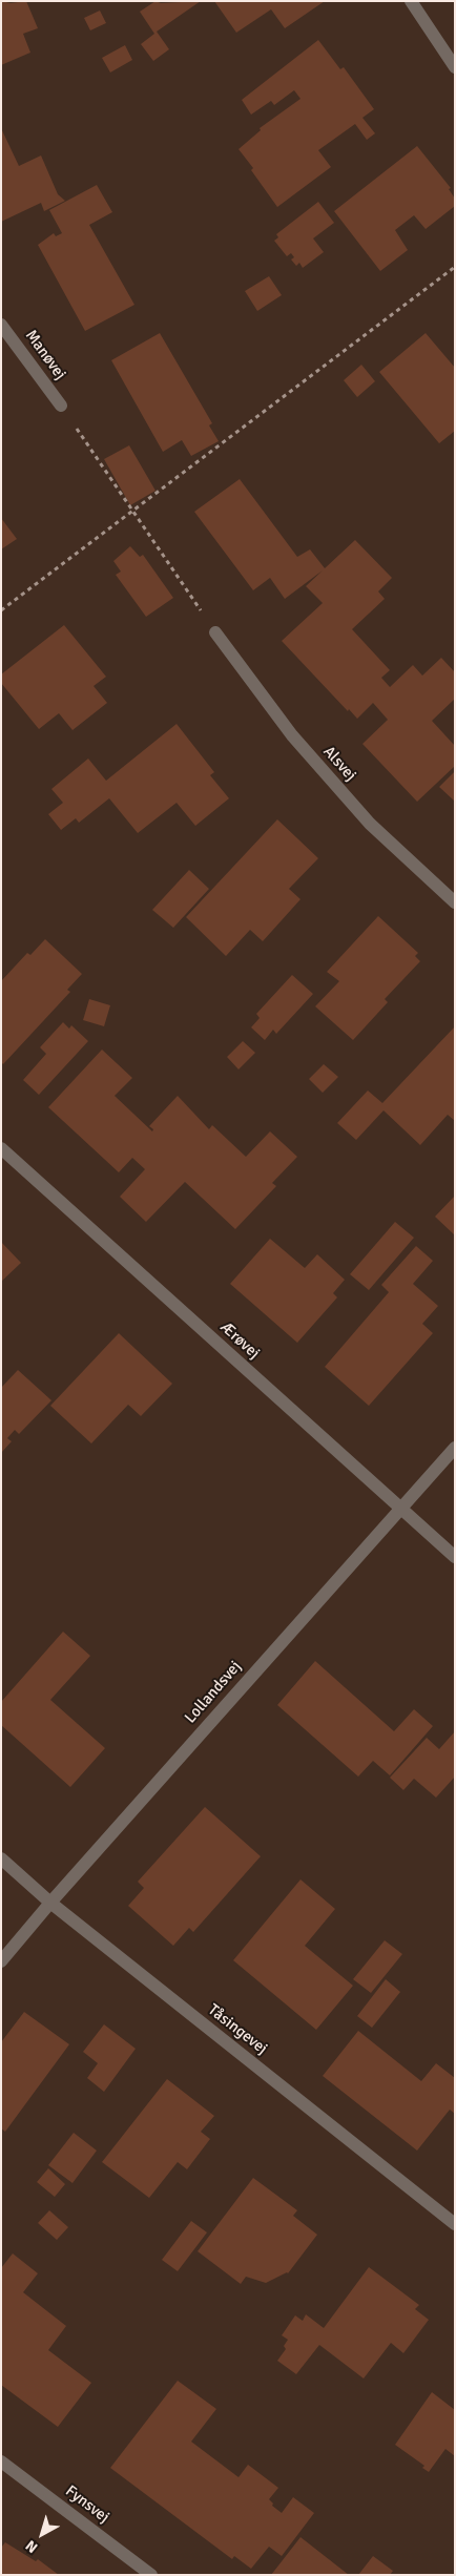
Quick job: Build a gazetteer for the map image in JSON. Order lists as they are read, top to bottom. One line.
{"streets":{"street":["Manøvej","Alsvej","Ærøvej","Lollandsvej","Tåsingevej","Fynsvej"]},"crossings":[["Ærøvej","Lollandsvej"],["Lollandsvej","Tåsingevej"]],"north":"bottom left"}
